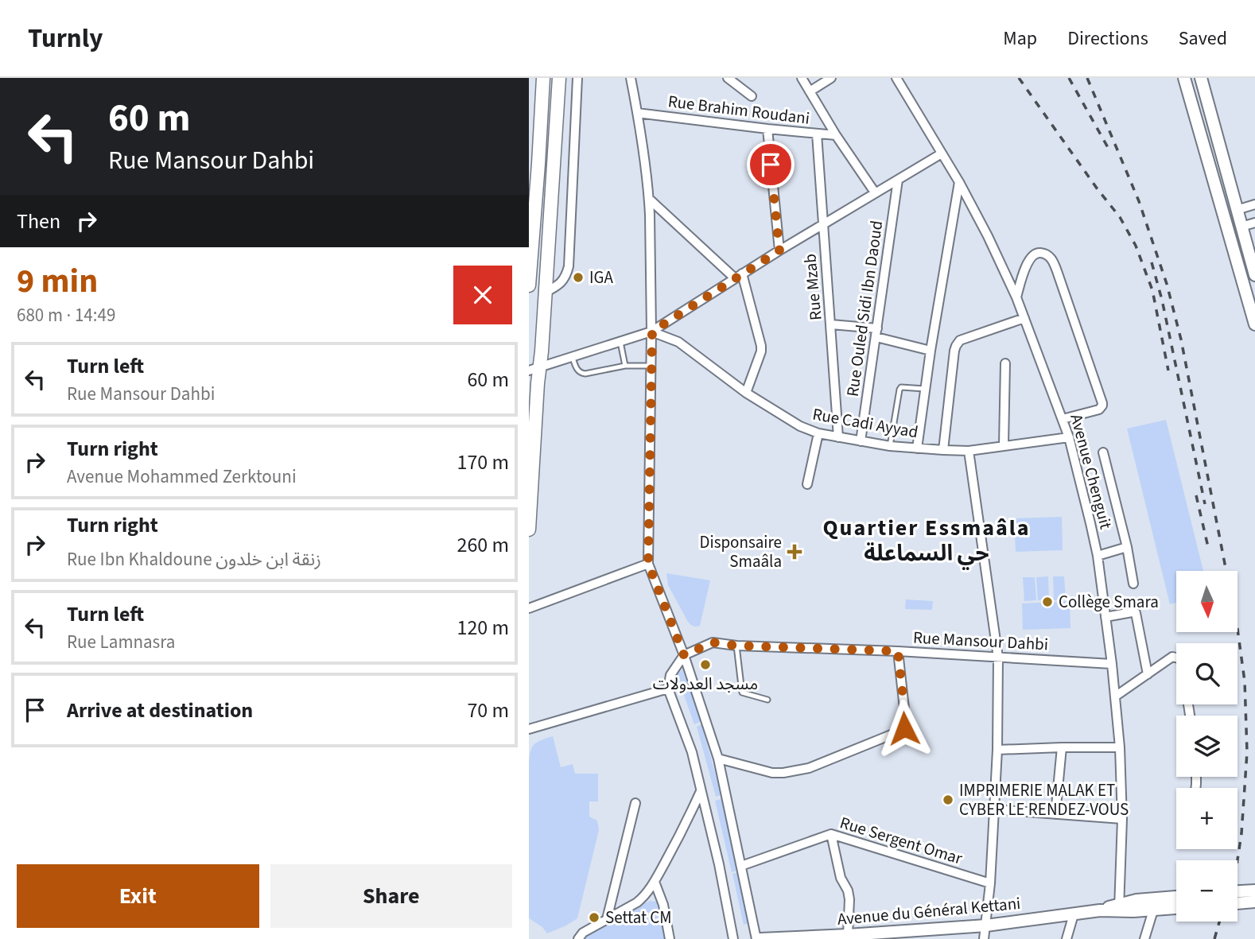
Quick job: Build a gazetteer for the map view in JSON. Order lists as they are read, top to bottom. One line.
{"streets":{"street":["Rue Brahim Roudani","Rue Mzab","Rue Ouled Sidi Ibn Daoud","Rue Cadi Ayyad","Avenue Chenguit","Rue Mansour Dahbi","Rue Sergent Omar","Avenue du Général Kettani"]},"crossings":[["Rue Brahim Roudani","Rue Mzab"],["Rue Mzab","Rue Cadi Ayyad"],["Rue Ouled Sidi Ibn Daoud","Rue Cadi Ayyad"],["Rue Cadi Ayyad","Avenue Chenguit"],["Avenue Chenguit","Rue Mansour Dahbi"],["Avenue Chenguit","Avenue du Général Kettani"]],"districts":["Quartier Essmaâla حي السماعلة"],"places":{"other":["IGA","Collège Smara","مسجد العدولات","IMPRIMERIE MALAK ET CYBER LE RENDEZ-VOUS","Settat CM"],"health":["Disponsaire Smaâla"]},"north":"bottom","page":{"header":"Turnly","nav":["Map","Directions","Saved"],"turn":["60 m","Rue Mansour Dahbi"],"then":"Then","heading":["9 min","680 m · 14:49"],"list":[{"name":"Turn left","note":"Rue Mansour Dahbi","value":"60 m"},{"name":"Turn right","note":"Avenue Mohammed Zerktouni","value":"170 m"},{"name":"Turn right","note":"Rue Ibn Khaldoune زنقة ابن خلدون","value":"260 m"},{"name":"Turn left","note":"Rue Lamnasra","value":"120 m"},{"name":"Arrive at destination","value":"70 m"}],"map_buttons":["+","−"],"buttons":["Exit","Share"]}}
